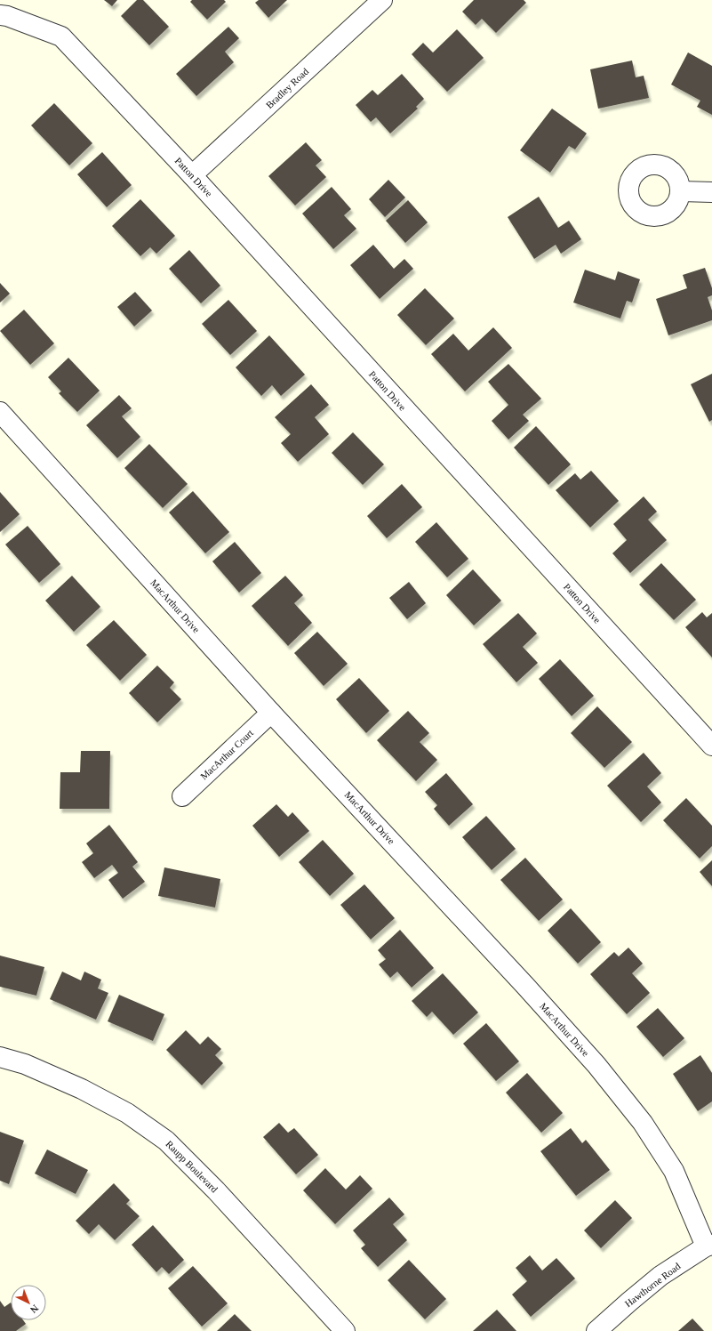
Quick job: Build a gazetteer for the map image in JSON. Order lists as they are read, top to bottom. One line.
{"streets":{"street":["Bradley Road","Patton Drive","MacArthur Drive","MacArthur Court","Raupp Boulevard","Hawthorne Road"]},"crossings":[["Bradley Road","Patton Drive"],["MacArthur Drive","MacArthur Court"],["MacArthur Drive","Hawthorne Road"]],"north":"bottom right"}
